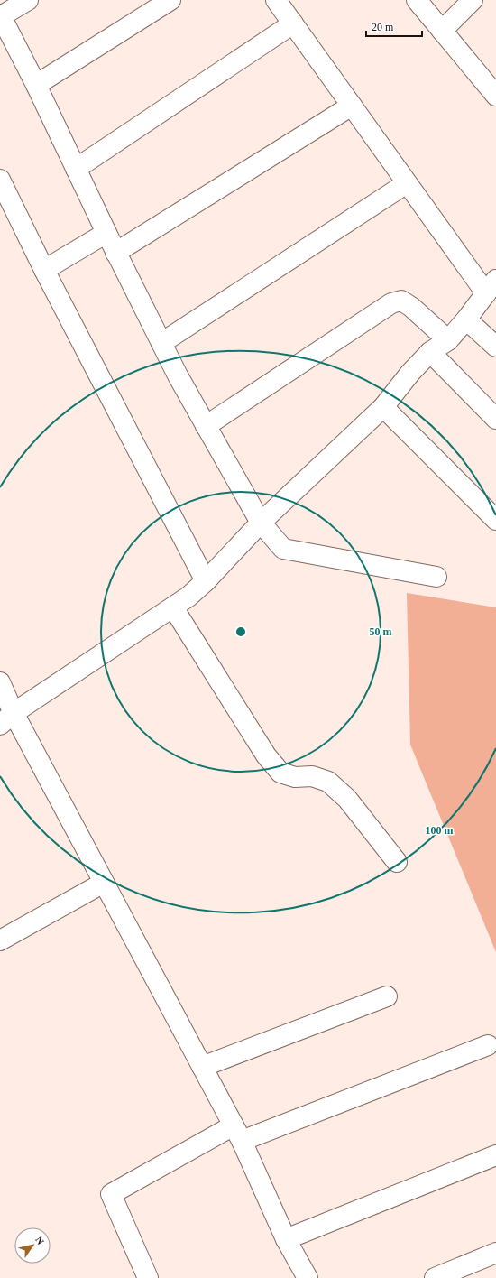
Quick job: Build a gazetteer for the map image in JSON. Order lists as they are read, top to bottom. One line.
{"scale_bar":"20 m","north":"top right","rings":["50 m","100 m"]}
